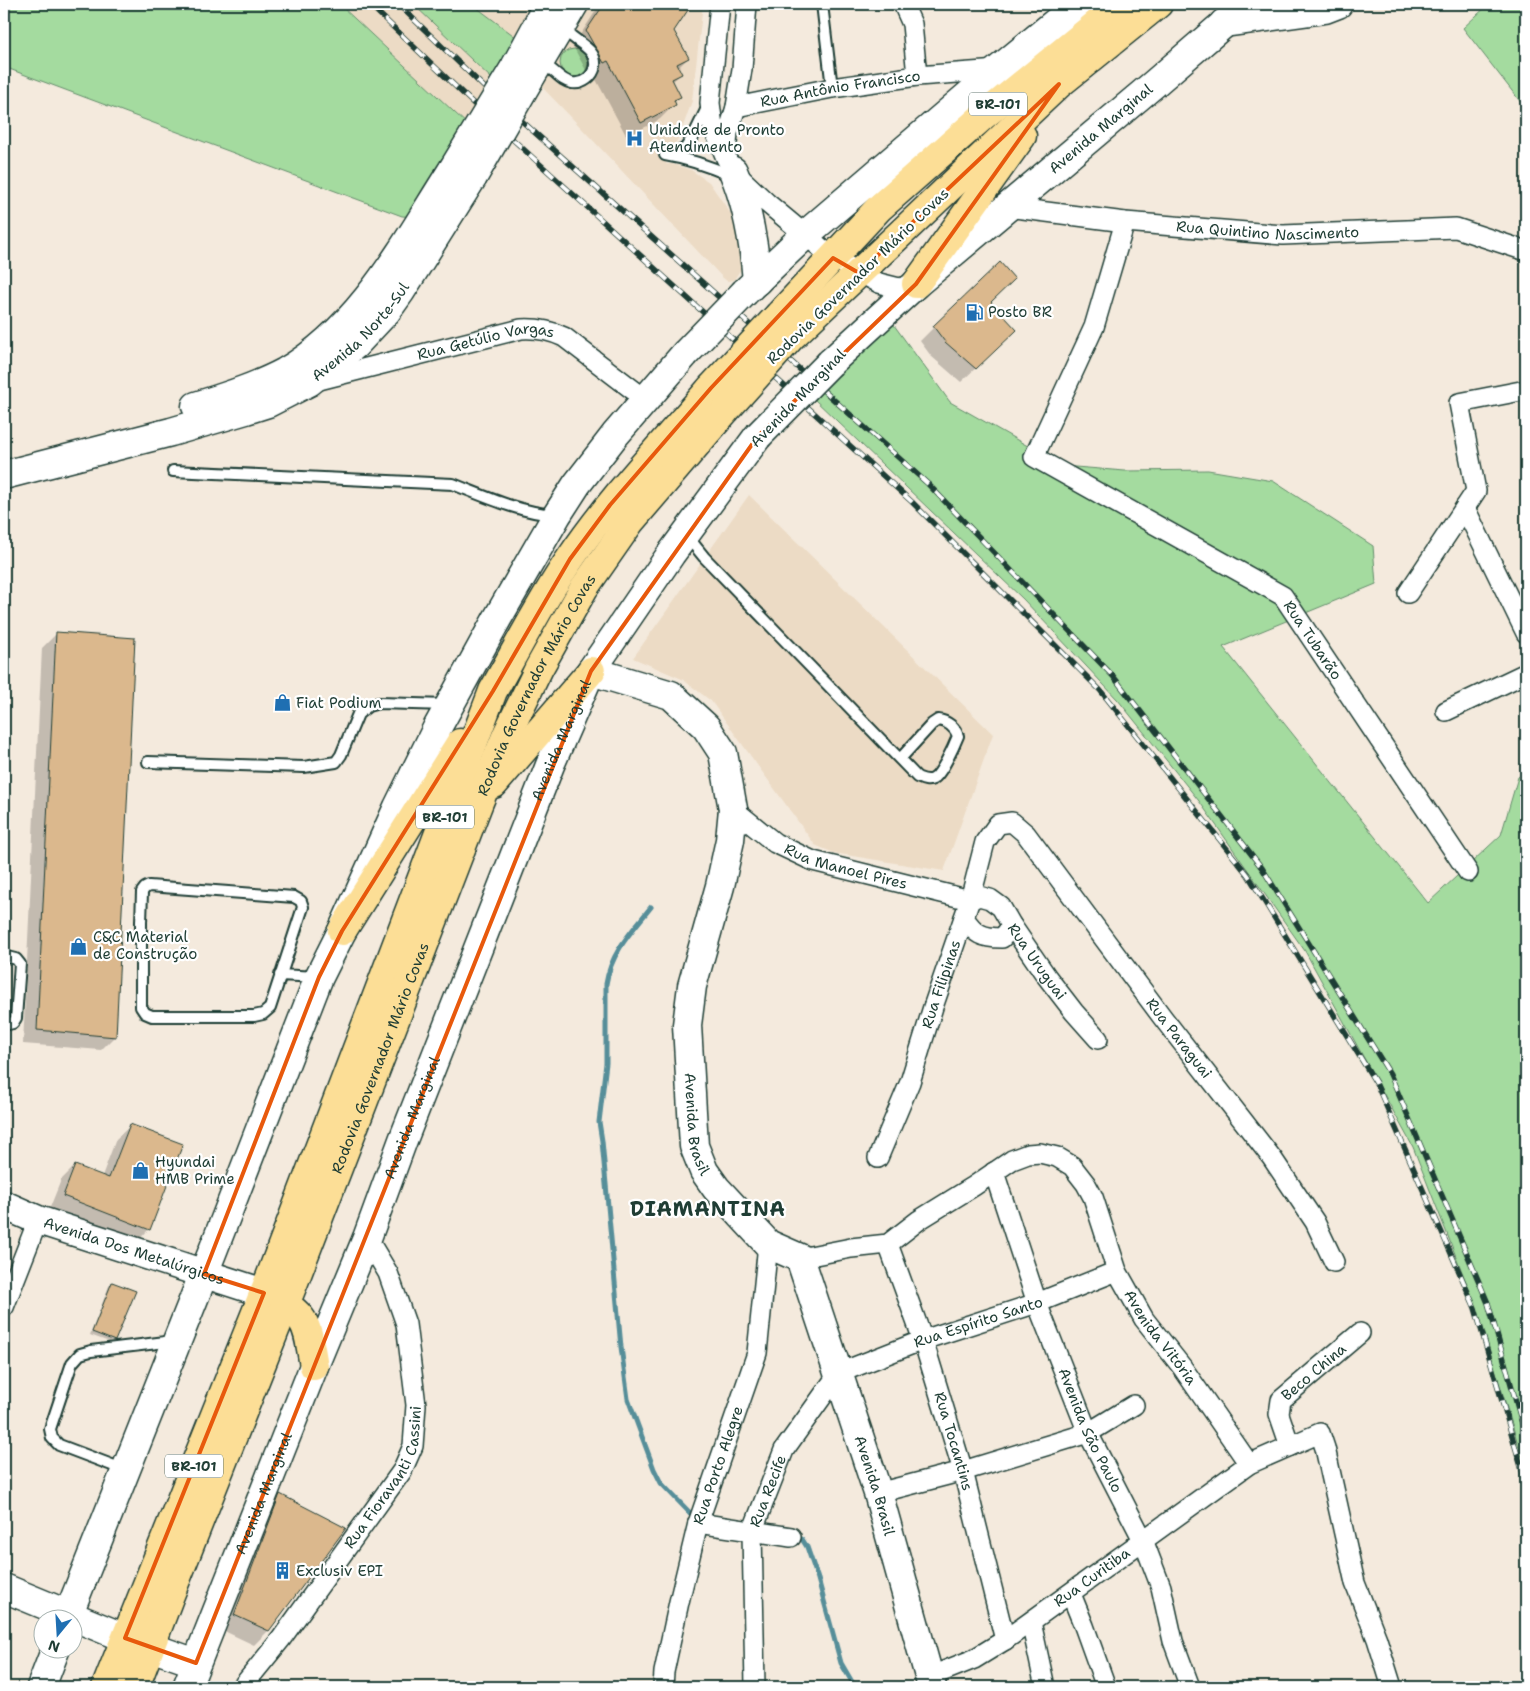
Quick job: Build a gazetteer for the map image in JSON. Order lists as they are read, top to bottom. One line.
{"streets":{"main road":["BR-101","Rodovia Governador Mário Covas"],"street":["Rua Antônio Francisco","Avenida Marginal","Rua Quintino Nascimento","Avenida Norte-Sul","Rua Getúlio Vargas","Rua Tubarão","Rua Manoel Pires","Rua Uruguai","Rua Filipinas","Rua Paraguai","Avenida Brasil","Avenida Dos Metalúrgicos","Rua Espírito Santo","Avenida Vitória","Beco China","Avenida São Paulo","Rua Tocantins","Rua Porto Alegre","Rua Fioravanti Cassini","Rua Recife","Rua Curitiba"]},"crossings":[["Avenida Marginal","Rua Quintino Nascimento"],["Avenida Marginal","Avenida Brasil"],["Avenida Marginal","Rua Fioravanti Cassini"],["Rua Quintino Nascimento","Rua Tubarão"],["Rodovia Governador Mário Covas","Avenida Dos Metalúrgicos"],["Avenida Norte-Sul","Rua Getúlio Vargas"],["Rua Manoel Pires","Rua Uruguai"],["Rua Manoel Pires","Rua Filipinas"],["Rua Manoel Pires","Avenida Brasil"],["Rua Uruguai","Rua Filipinas"],["Rua Filipinas","Rua Paraguai"],["Avenida Brasil","Rua Espírito Santo"],["Avenida Brasil","Rua Porto Alegre"],["Avenida Brasil","Rua Recife"],["Avenida Brasil","Rua Curitiba"],["Rua Espírito Santo","Avenida Vitória"],["Rua Espírito Santo","Avenida São Paulo"],["Rua Espírito Santo","Rua Tocantins"],["Rua Espírito Santo","Rua Recife"],["Avenida Vitória","Avenida São Paulo"],["Avenida Vitória","Rua Tocantins"],["Avenida Vitória","Rua Curitiba"],["Avenida São Paulo","Rua Curitiba"],["Rua Tocantins","Rua Curitiba"]],"districts":["DIAMANTINA"],"places":{"hospital":["Unidade de Pronto Atendimento"],"fuel station":["Posto BR"],"shop":["Fiat Podium","C&C Material de Construção","Hyundai HMB Prime"],"building":["Exclusiv EPI"]},"north":"bottom"}
